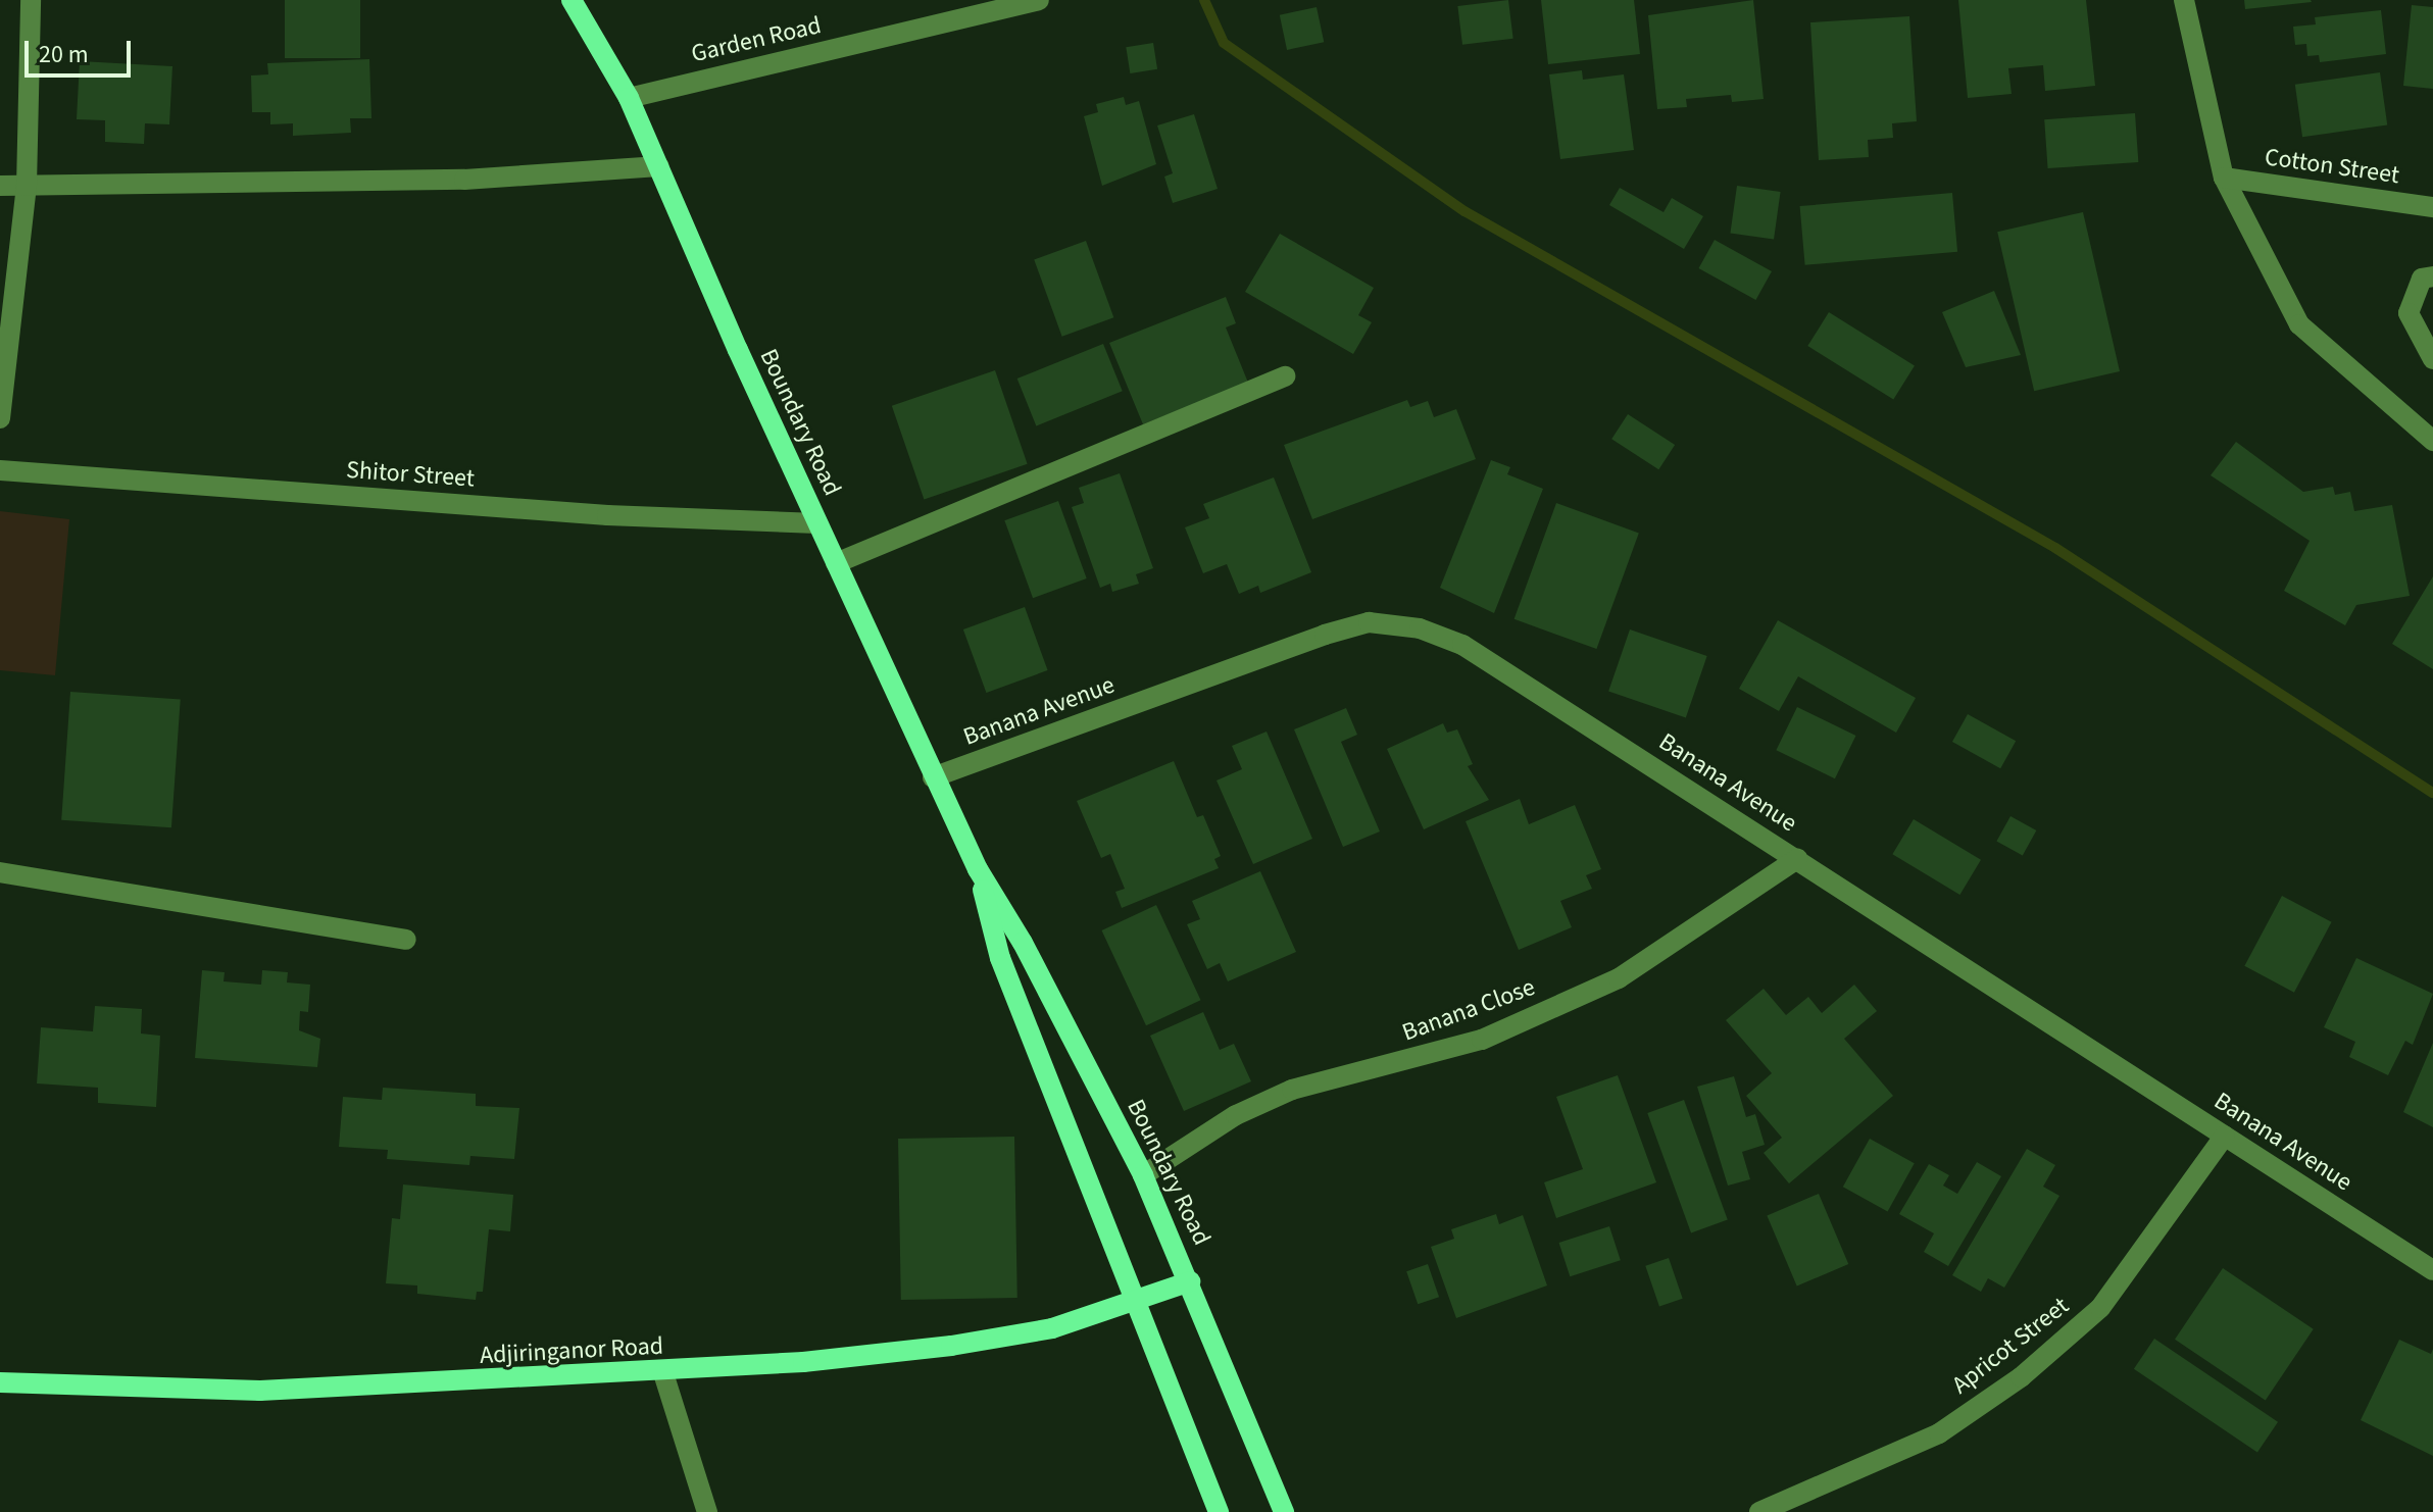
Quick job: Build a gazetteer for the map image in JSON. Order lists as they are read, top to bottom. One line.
{"streets":{"main road":["Boundary Road","Adjiringanor Road"],"street":["Garden Road","Cotton Street","Shitor Street","Banana Avenue","Banana Close","Apricot Street"]},"crossings":[["Garden Road","Boundary Road"],["Boundary Road","Shitor Street"],["Boundary Road","Banana Avenue"],["Boundary Road","Banana Close"],["Boundary Road","Adjiringanor Road"],["Banana Avenue","Banana Close"],["Banana Avenue","Apricot Street"]],"scale_bar":"20 m"}
